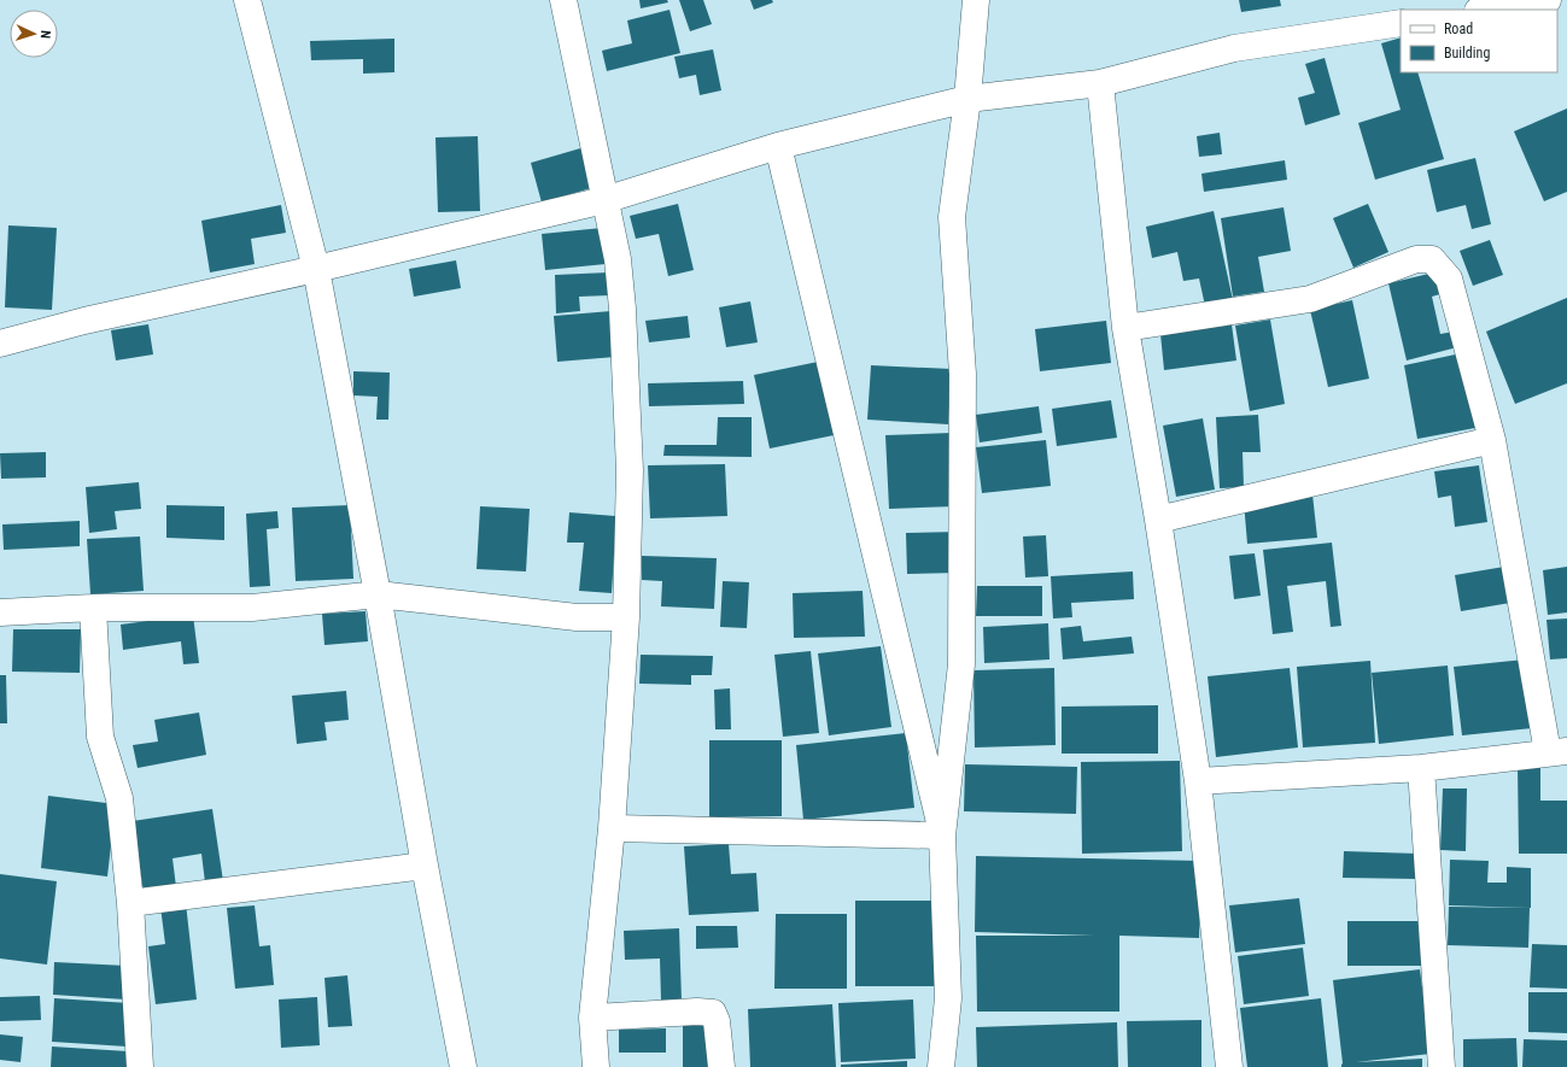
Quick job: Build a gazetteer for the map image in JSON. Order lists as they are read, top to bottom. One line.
{"legend":["Road","Building"],"north":"right"}
